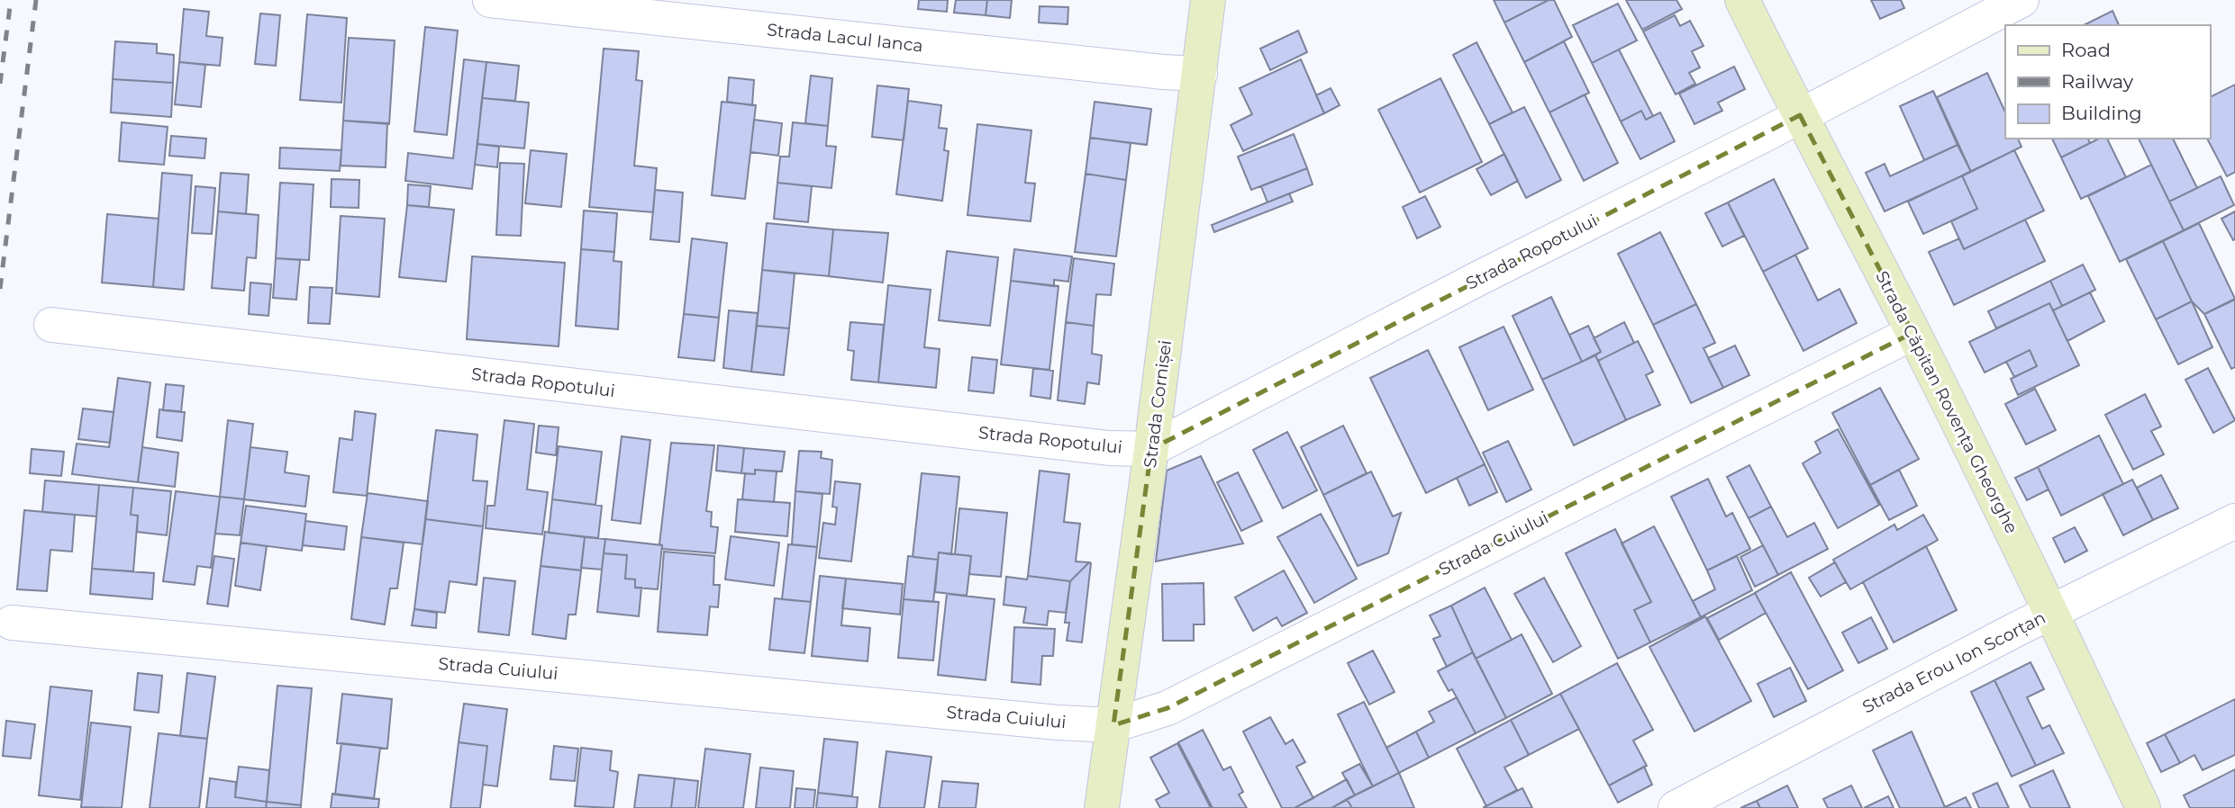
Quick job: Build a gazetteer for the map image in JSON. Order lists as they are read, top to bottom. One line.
{"streets":{"street":["Strada Lacul Ianca","Strada Ropotului","Strada Căpitan Rovența Gheorghe","Strada Cornișei","Strada Cuiului","Strada Erou Ion Scorțan"]},"crossings":[["Strada Lacul Ianca","Strada Cornișei"],["Strada Ropotului","Strada Căpitan Rovența Gheorghe"],["Strada Ropotului","Strada Cornișei"],["Strada Căpitan Rovența Gheorghe","Strada Cuiului"],["Strada Căpitan Rovența Gheorghe","Strada Erou Ion Scorțan"],["Strada Cornișei","Strada Cuiului"]],"legend":["Road","Railway","Building"]}
